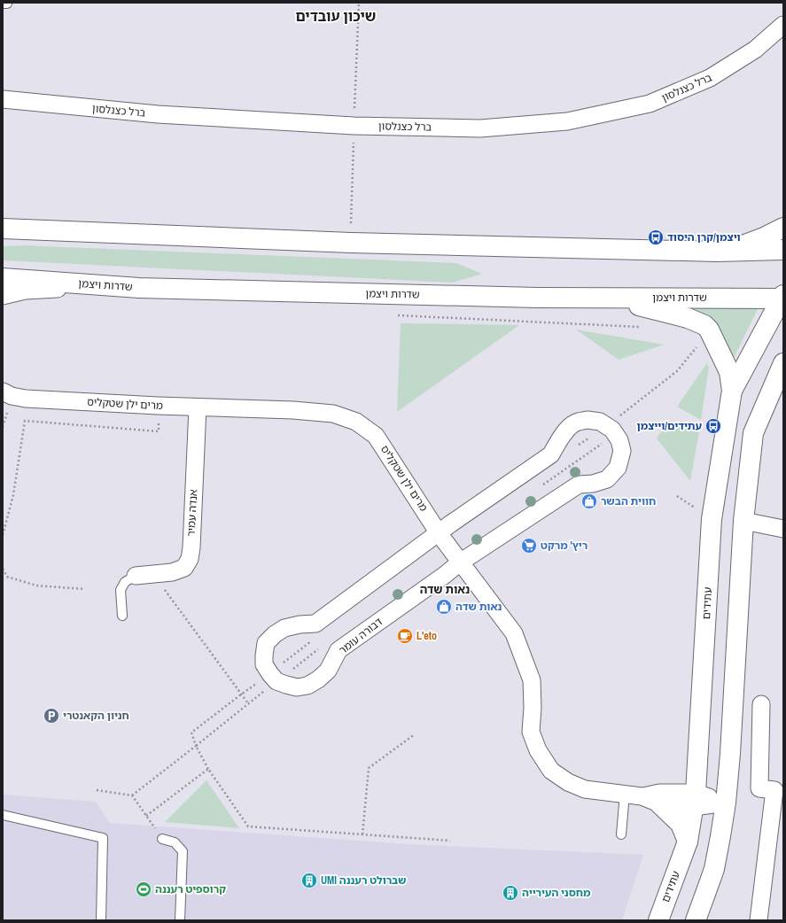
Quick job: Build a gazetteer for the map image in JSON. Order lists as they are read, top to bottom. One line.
{"streets":{"main road":["שדרות ויצמן","עתידים"],"street":["ברל כצנלסון","מרים ילן שטקליס","אנדה עמיר","דבורה עומר"]},"crossings":[["שדרות ויצמן","עתידים"],["מרים ילן שטקליס","אנדה עמיר"],["מרים ילן שטקליס","עתידים"],["מרים ילן שטקליס","דבורה עומר"]],"districts":["שיכון עובדים","נאות שדה"],"places":{"bus stop":["ויצמן/קרן היסוד","עתידים/וייצמן"],"shop":["חווית הבשר","נאות שדה"],"supermarket":["ריץ' מרקט"],"cafe":["L'eto"],"parking":["חניון הקאנטרי"],"building":["UMI שברולט רעננה","מחסני העירייה"],"sports":["קרוספיט רעננה"]}}
